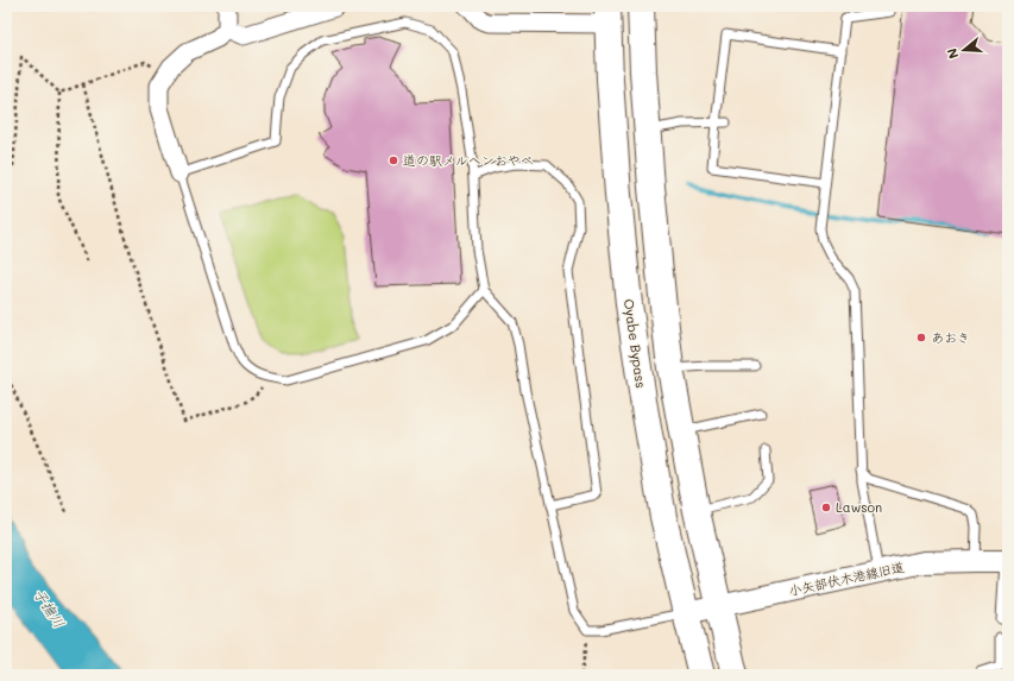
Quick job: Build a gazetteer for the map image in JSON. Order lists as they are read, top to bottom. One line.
{"streets":{"highway":["Oyabe Bypass"],"street":["小矢部伏木港線旧道"]},"crossings":[["Oyabe Bypass","小矢部伏木港線旧道"]],"water":["子撫川"],"places":["道の駅メルヘンおやべ","あおき","Lawson"],"north":"left"}
